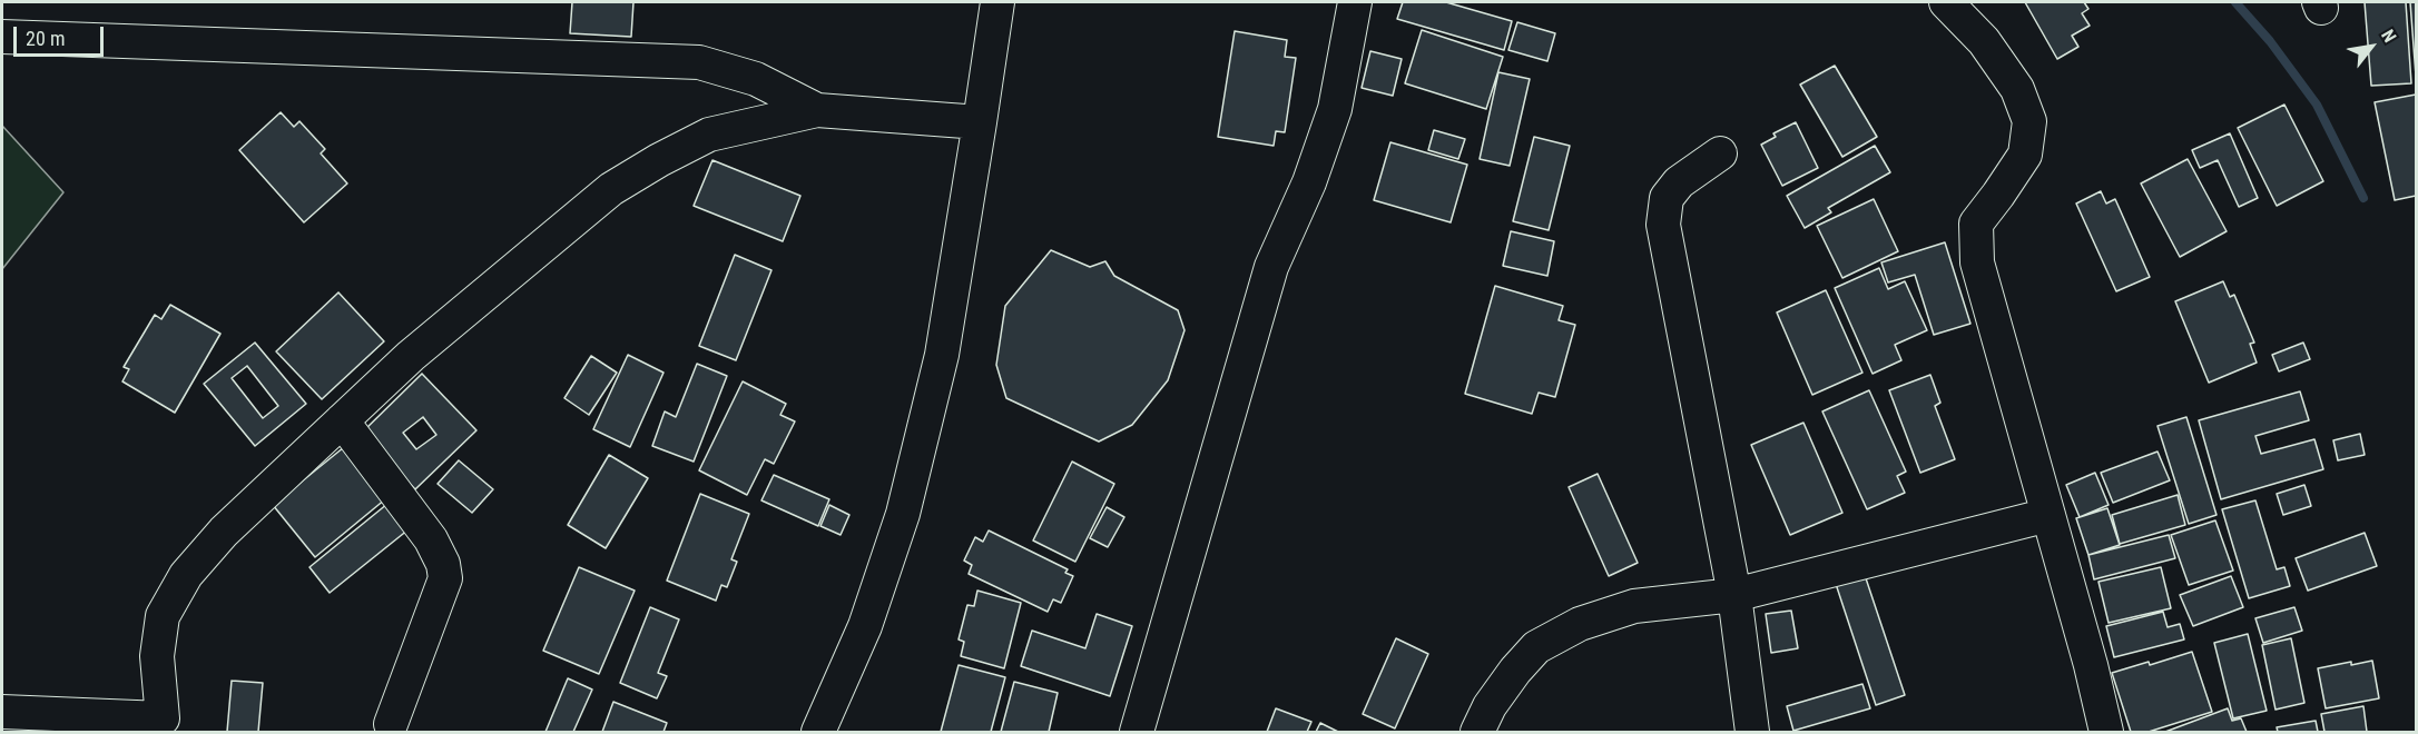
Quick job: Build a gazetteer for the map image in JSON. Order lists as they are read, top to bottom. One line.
{"scale_bar":"20 m","north":"top right"}
